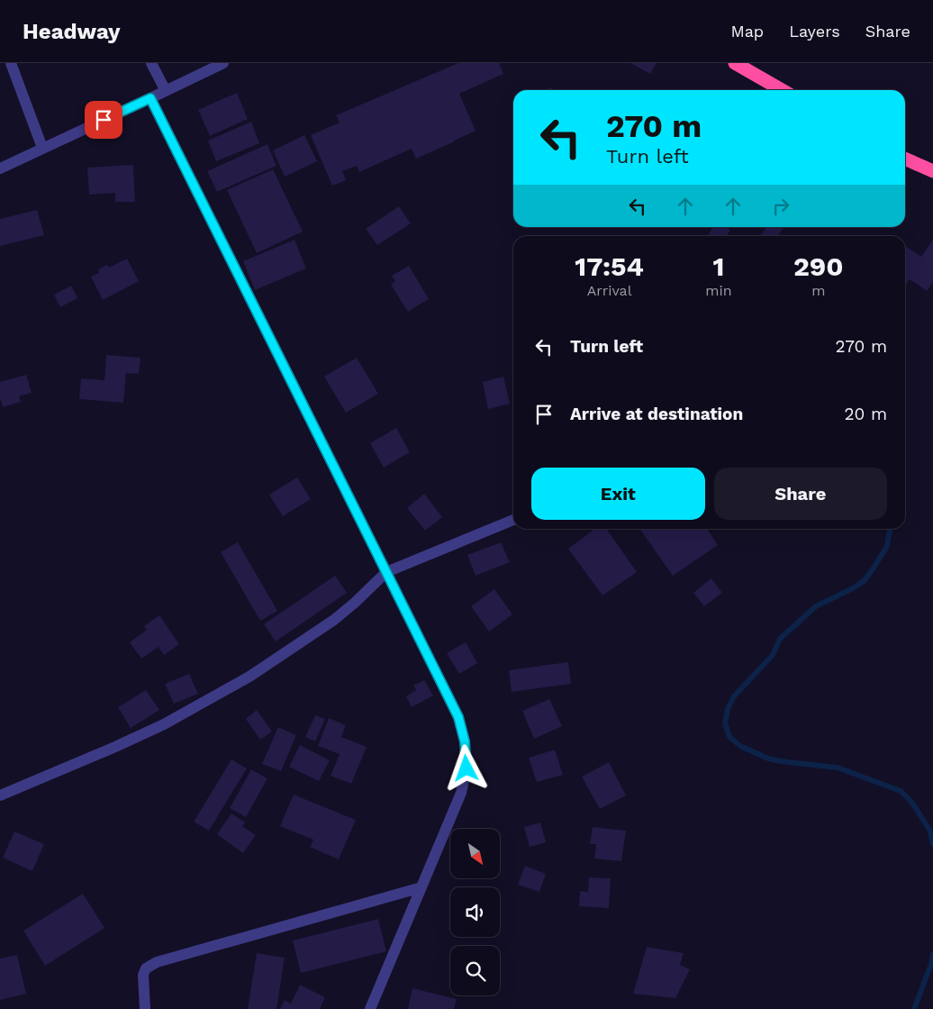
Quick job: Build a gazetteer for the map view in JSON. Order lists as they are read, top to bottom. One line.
{"north":"bottom right","page":{"header":"Headway","nav":["Map","Layers","Share"],"turn":["270 m","Turn left"],"eta":["17:54","Arrival","1","min","290","m"],"list":[{"name":"Turn left","value":"270 m"},{"name":"Arrive at destination","value":"20 m"}],"buttons":["Exit","Share"]}}
